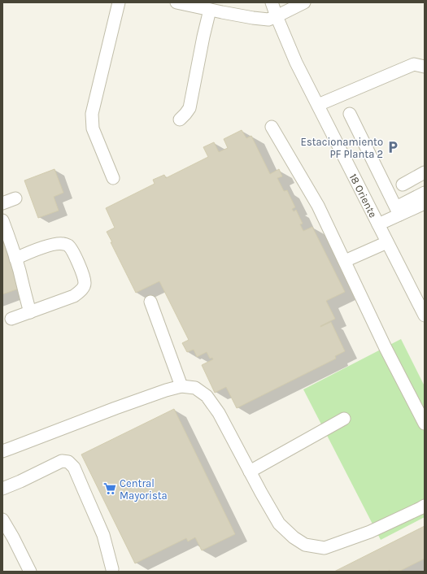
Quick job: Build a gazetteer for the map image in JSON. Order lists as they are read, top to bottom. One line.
{"streets":{"street":["18 Oriente"]},"places":{"parking":["Estacionamiento PF Planta 2"],"supermarket":["Central Mayorista"]}}
